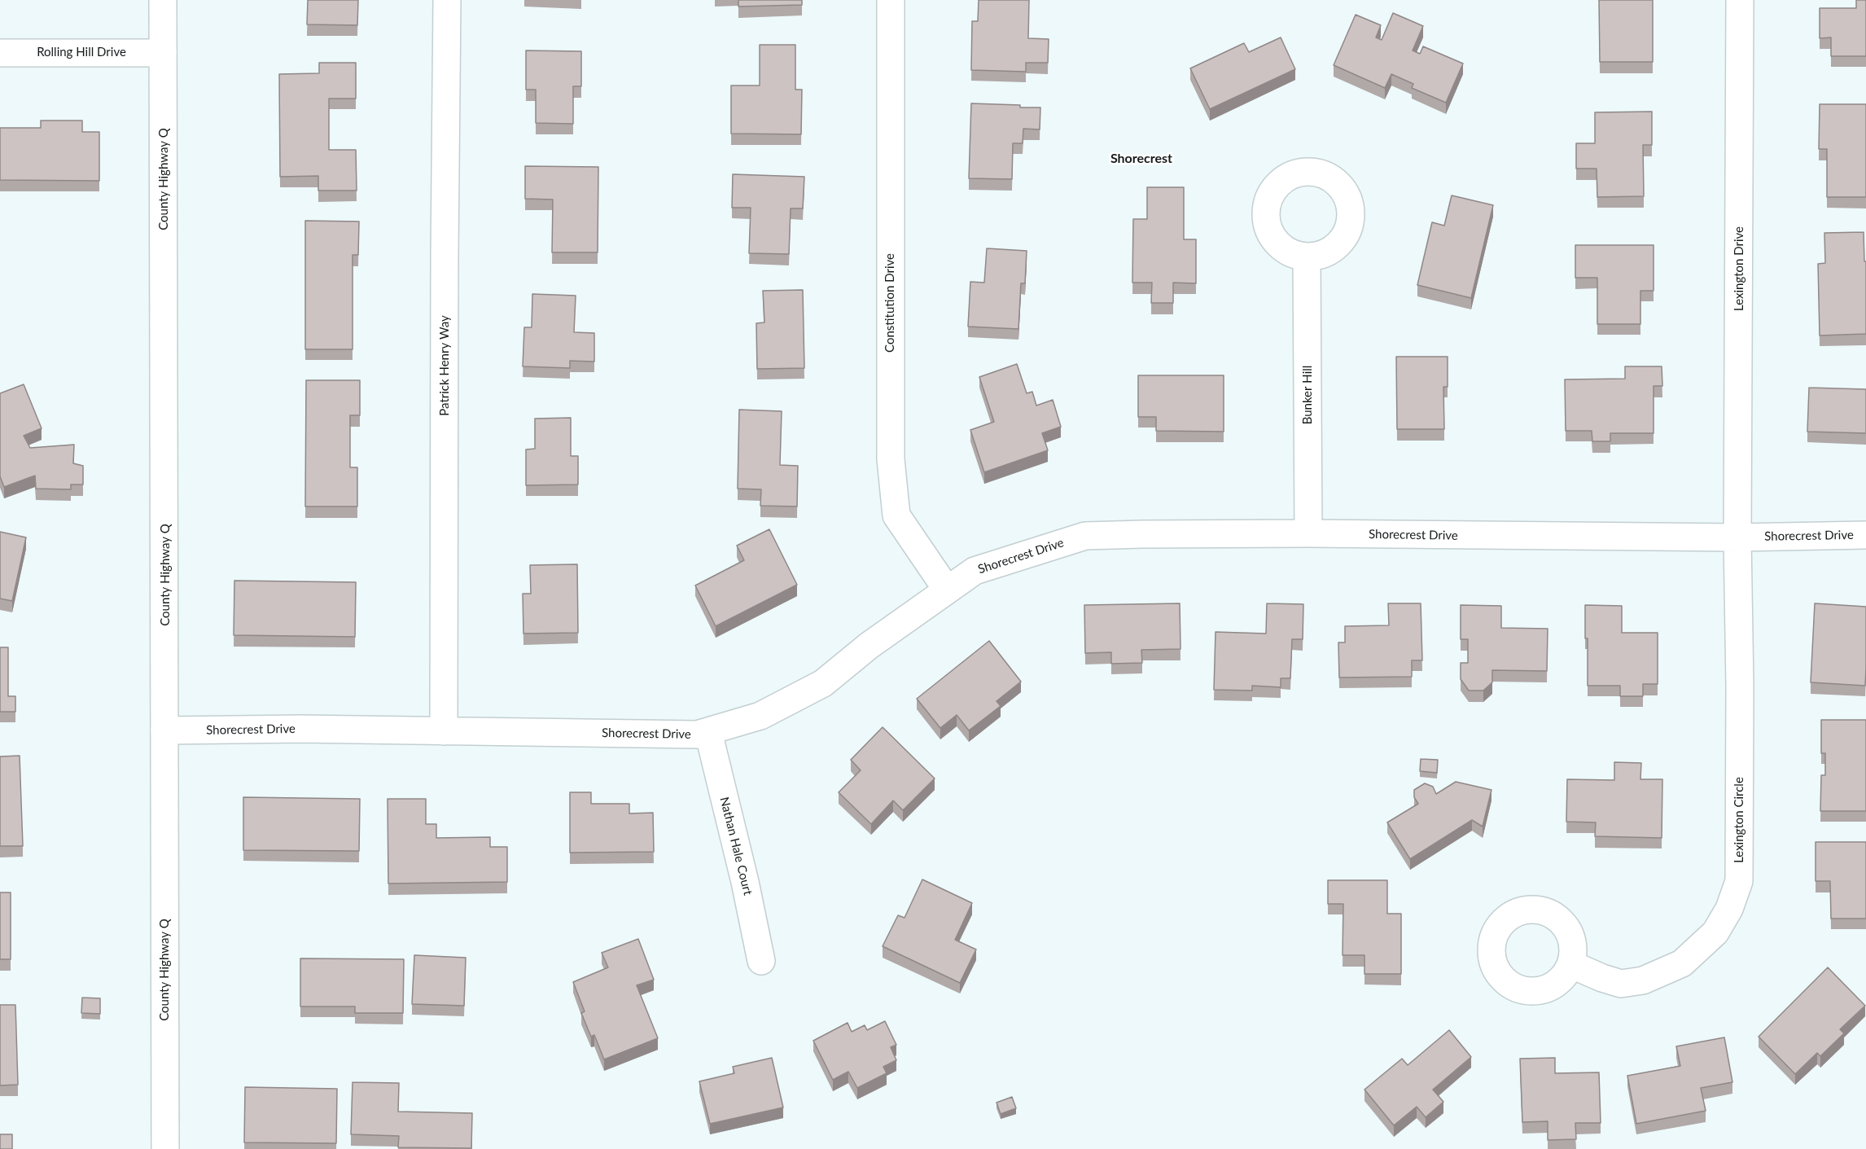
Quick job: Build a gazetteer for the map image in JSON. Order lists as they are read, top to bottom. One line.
{"streets":{"street":["Rolling Hill Drive","County Highway Q","Lexington Drive","Constitution Drive","Patrick Henry Way","Bunker Hill","Shorecrest Drive","Lexington Circle","Nathan Hale Court"]},"crossings":[["Rolling Hill Drive","County Highway Q"],["County Highway Q","Shorecrest Drive"],["Lexington Drive","Shorecrest Drive"],["Lexington Drive","Lexington Circle"],["Constitution Drive","Shorecrest Drive"],["Patrick Henry Way","Shorecrest Drive"],["Bunker Hill","Shorecrest Drive"],["Shorecrest Drive","Lexington Circle"],["Shorecrest Drive","Nathan Hale Court"]],"districts":["Shorecrest"]}
